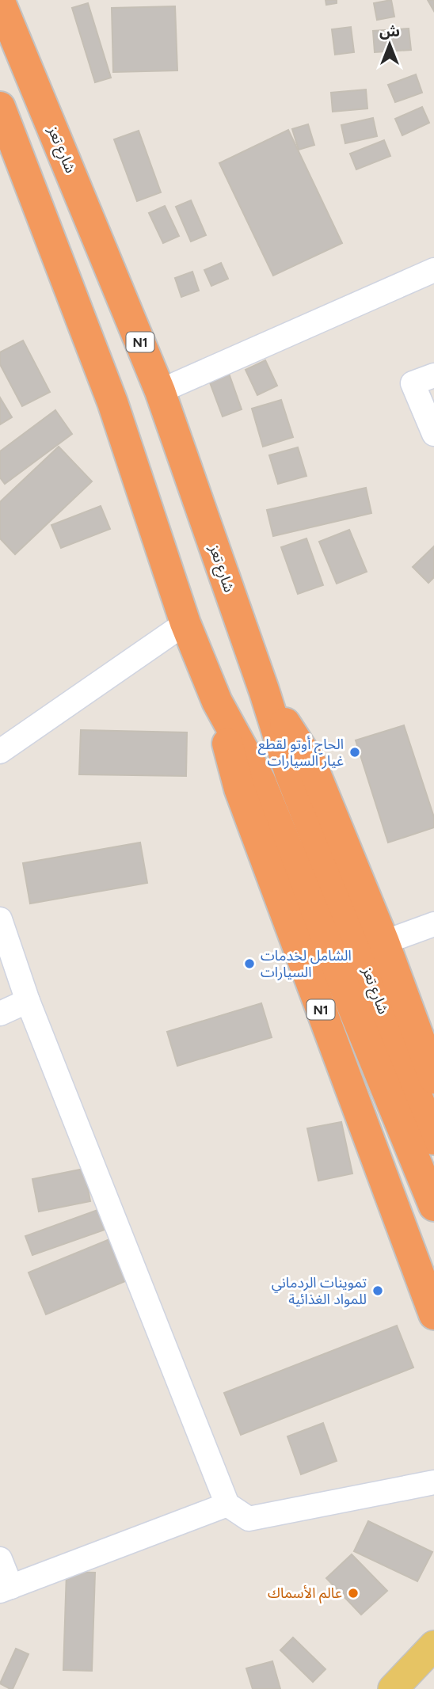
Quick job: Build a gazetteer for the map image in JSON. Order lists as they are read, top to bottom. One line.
{"streets":{"highway":["شارع تعز","N1"]},"crossings":[["شارع تعز","N1"]],"places":["الحاج أوتو لقطع غيار السيارات","الشامل لخدمات السيارات","تموينات الردماني للمواد الغذائية","عالم الأسماك"],"north":"top"}
